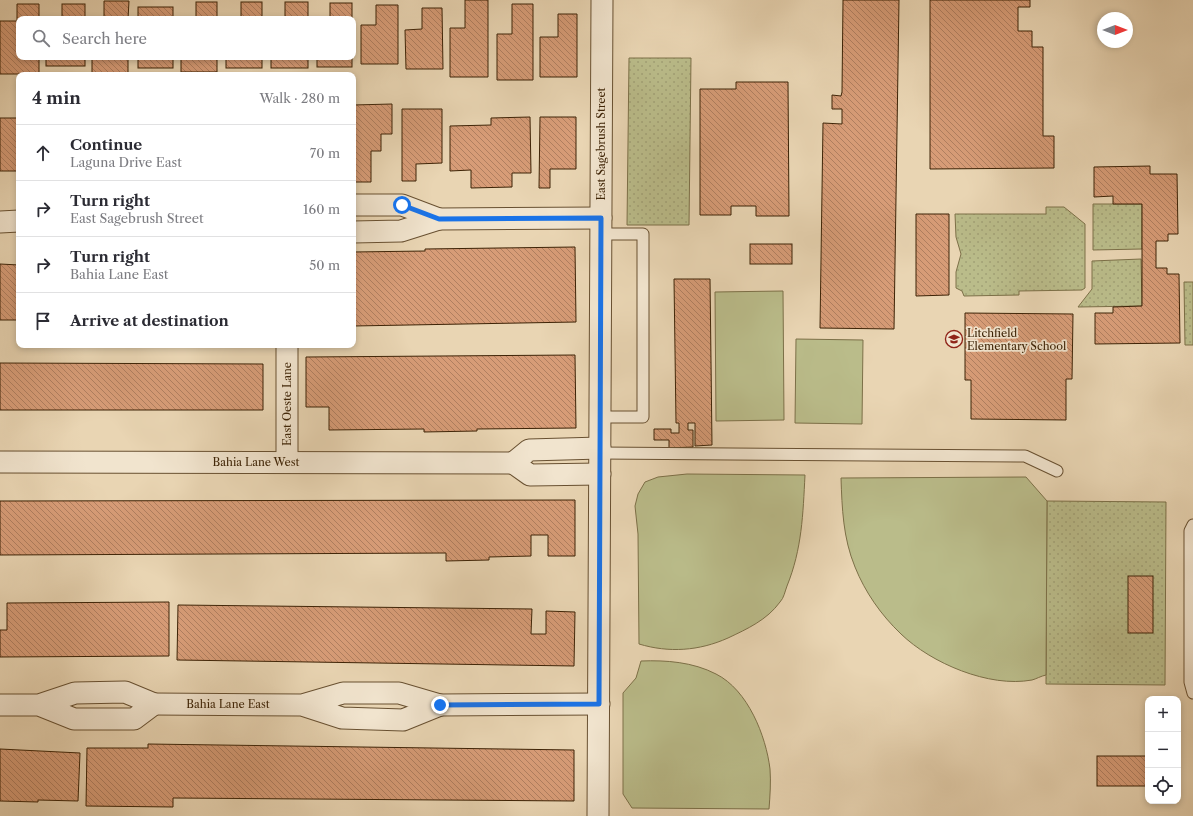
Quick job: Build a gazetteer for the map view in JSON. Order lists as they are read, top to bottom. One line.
{"streets":{"street":["East Sagebrush Street","East Oeste Lane","Bahia Lane West","Bahia Lane East"]},"crossings":[["East Sagebrush Street","Bahia Lane East"],["East Oeste Lane","Bahia Lane West"]],"places":{"school or university":["Litchfield Elementary School"]},"north":"right","page":{"search":"Search here","heading":["4 min","Walk · 280 m"],"list":[["Continue","Laguna Drive East","70 m"],["Turn right","East Sagebrush Street","160 m"],["Turn right","Bahia Lane East","50 m"],"Arrive at destination"],"map_buttons":["+","−"]}}
